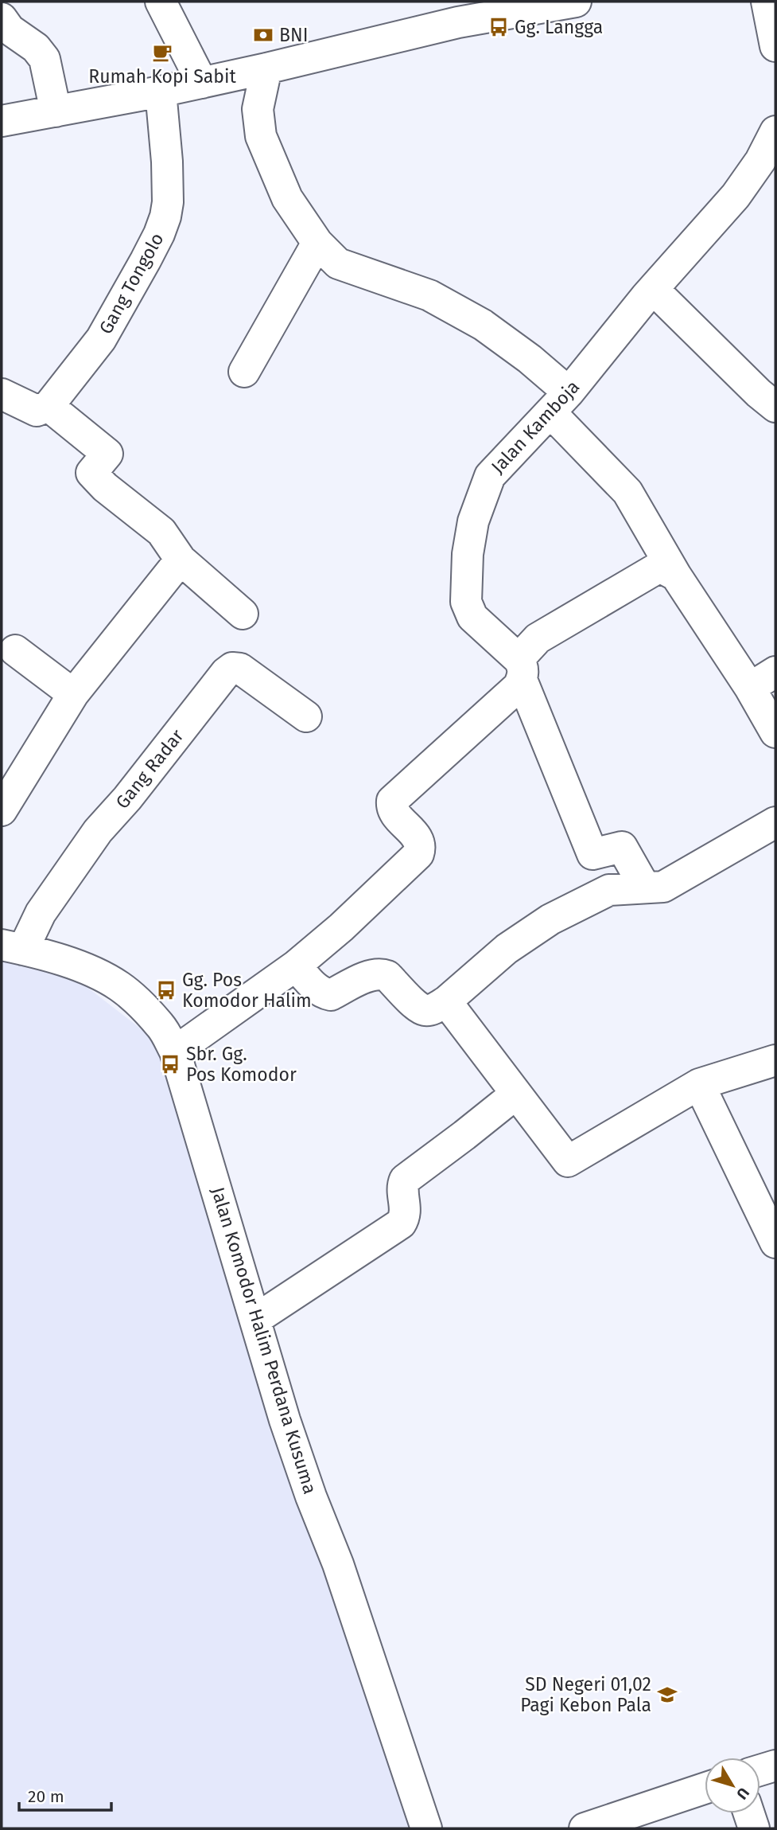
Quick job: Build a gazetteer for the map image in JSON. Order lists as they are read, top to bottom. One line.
{"streets":{"street":["Gang Tongolo","Jalan Kamboja","Gang Radar","Jalan Komodor Halim Perdana Kusuma"]},"crossings":[["Gang Radar","Jalan Komodor Halim Perdana Kusuma"]],"places":{"bus stop":["Gg. Langga","Gg. Pos Komodor Halim","Sbr. Gg. Pos Komodor"],"bank":["BNI"],"cafe":["Rumah Kopi Sabit"],"school or university":["SD Negeri 01,02 Pagi Kebon Pala"]},"scale_bar":"20 m","north":"bottom right"}
